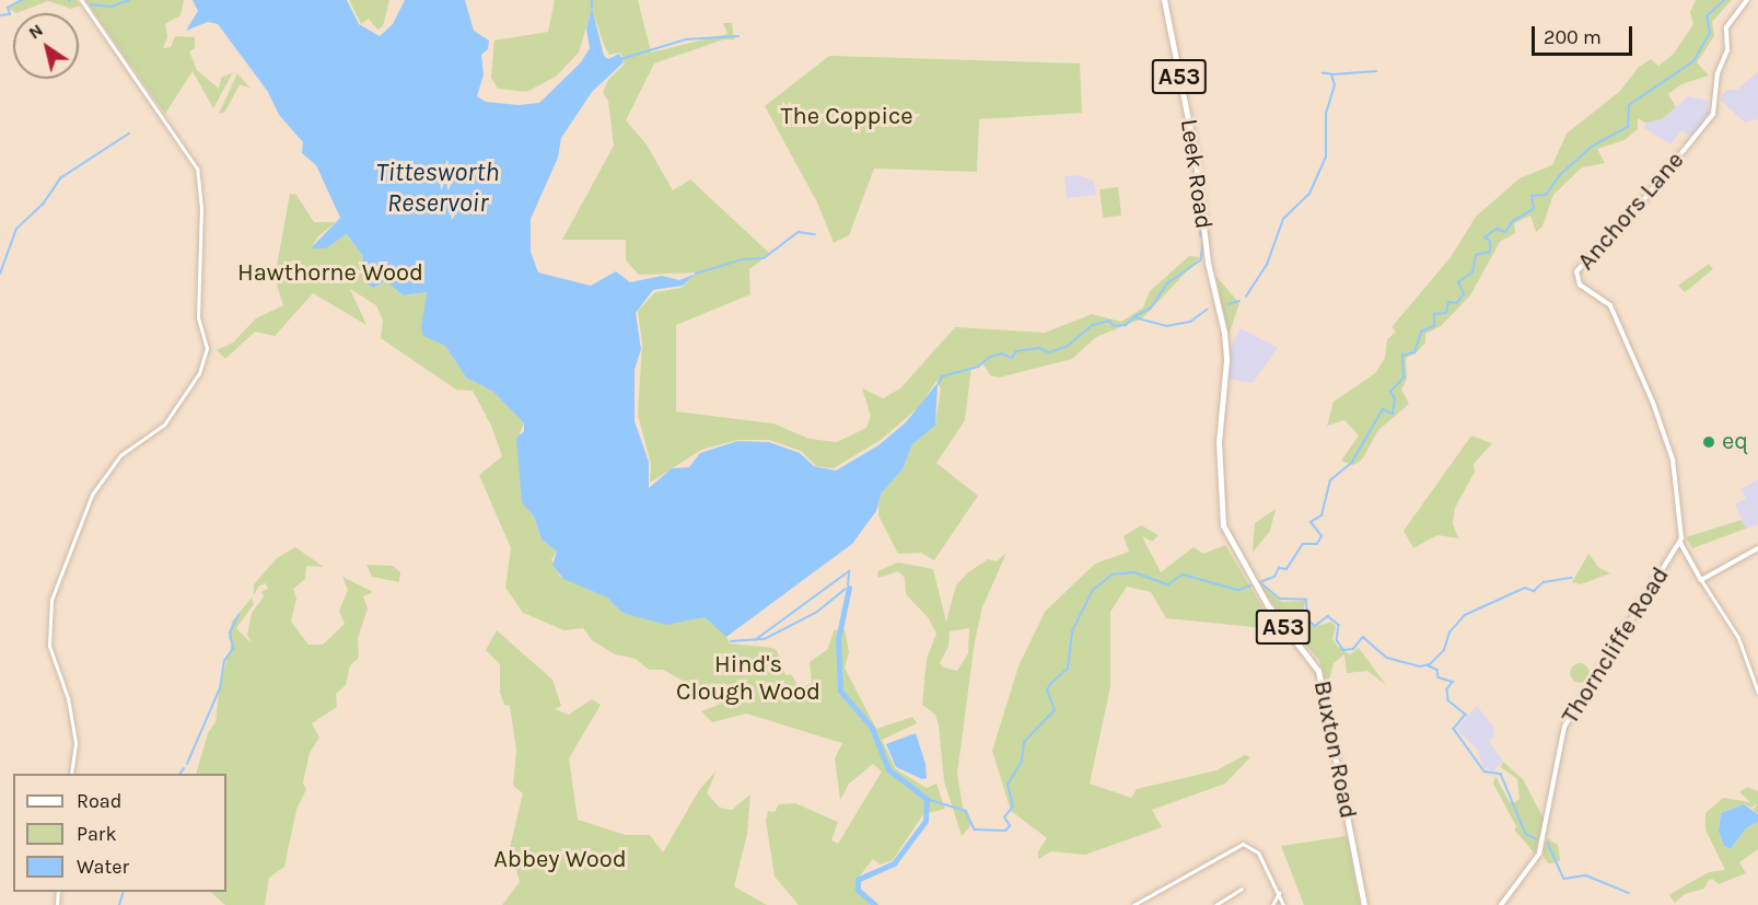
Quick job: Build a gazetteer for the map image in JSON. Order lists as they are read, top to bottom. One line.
{"streets":{"highway":["A53","Leek Road","Buxton Road"],"street":["Anchors Lane","Thorncliffe Road"]},"crossings":[["Leek Road","Buxton Road"],["Anchors Lane","Thorncliffe Road"]],"water":["Tittesworth Reservoir"],"parks":["The Coppice","Hawthorne Wood","Hind's Clough Wood","Abbey Wood"],"places":["eq"],"legend":["Road","Park","Water"],"scale_bar":"200 m","north":"top left"}
